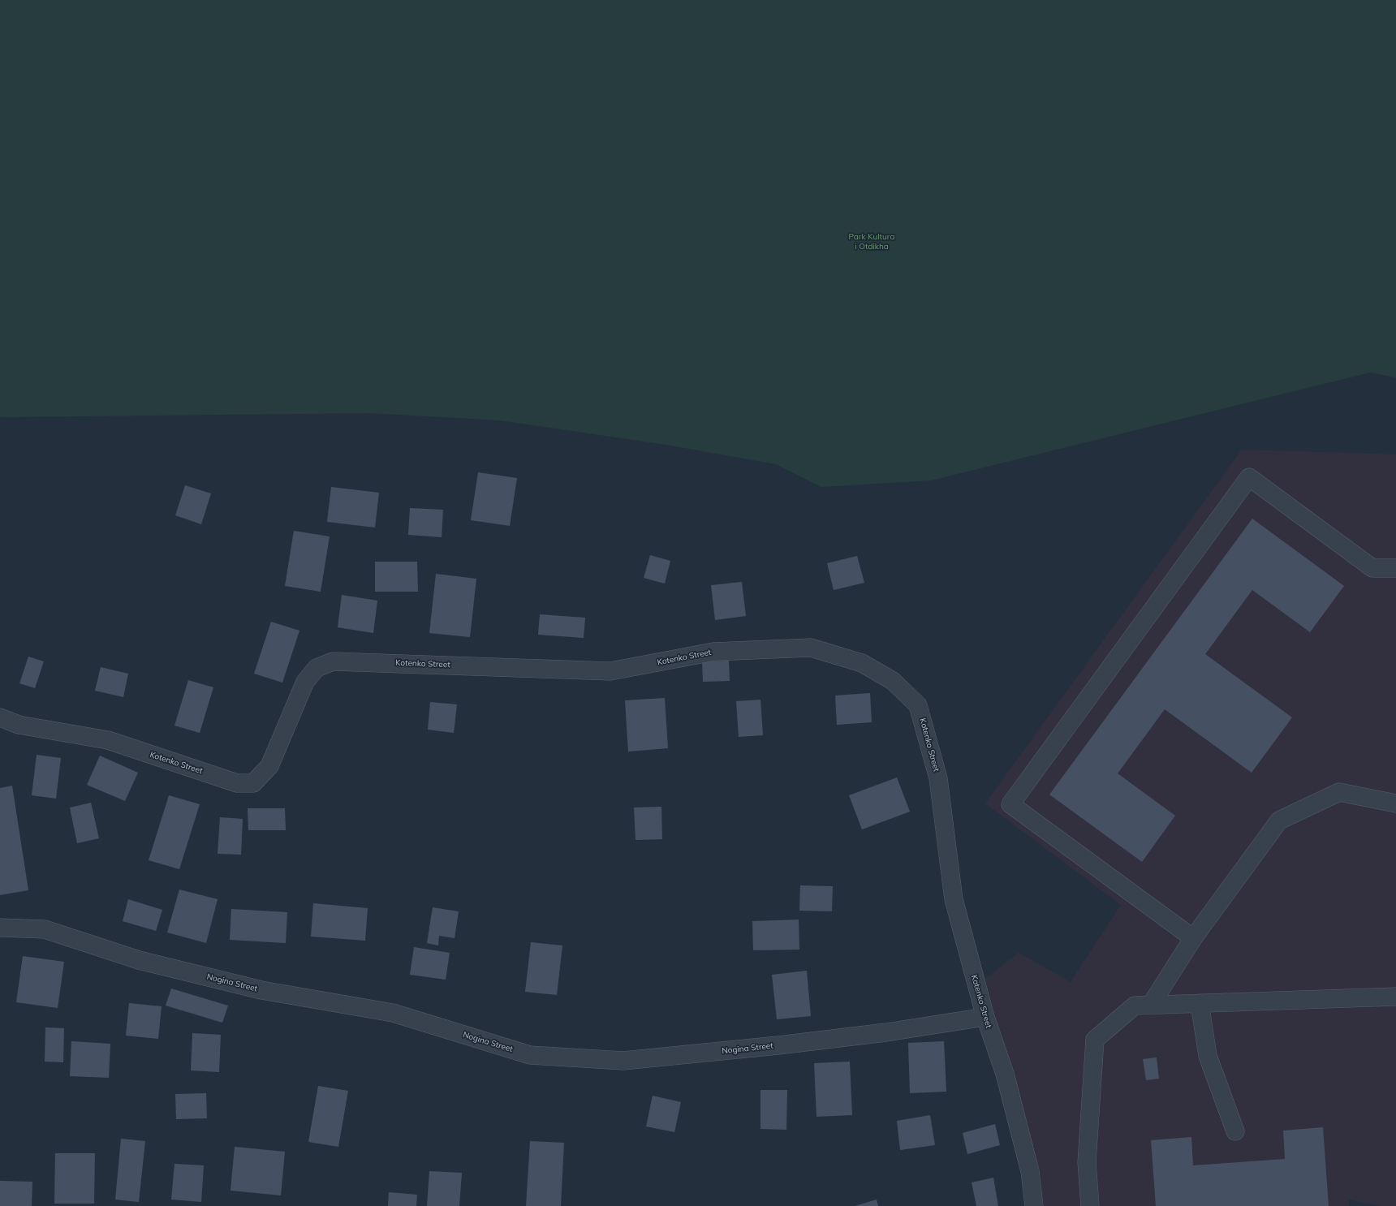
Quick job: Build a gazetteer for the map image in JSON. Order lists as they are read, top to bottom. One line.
{"streets":{"street":["Kotenko Street","Nogina Street"]},"crossings":[["Kotenko Street","Nogina Street"]],"parks":["Park Kultura i Otdikha"]}
